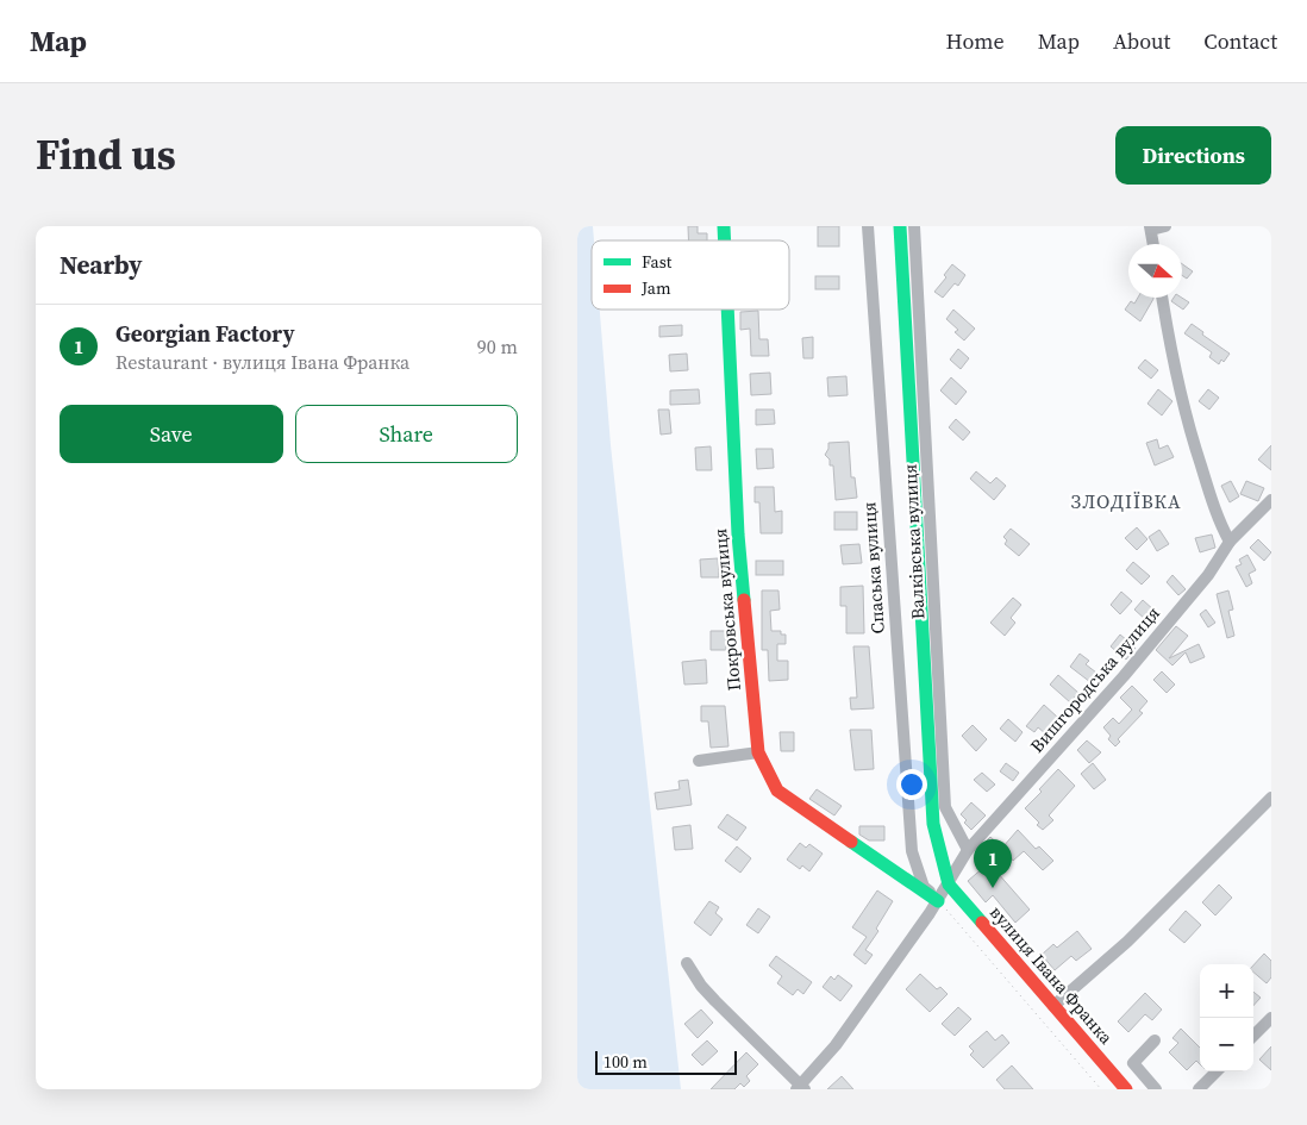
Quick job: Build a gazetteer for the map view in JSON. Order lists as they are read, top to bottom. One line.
{"streets":{"street":["Валківська вулиця","Спаська вулиця","Покровська вулиця","Вишгородська вулиця","вулиця Івана Франка"]},"crossings":[["Валківська вулиця","Вишгородська вулиця"],["Спаська вулиця","Покровська вулиця"],["Спаська вулиця","Вишгородська вулиця"],["Покровська вулиця","Вишгородська вулиця"],["Вишгородська вулиця","вулиця Івана Франка"]],"districts":["ЗЛОДІЇВКА"],"legend":["Fast","Jam"],"scale_bar":"100 m","north":"right","page":{"header":"Map","nav":["Home","Map","About","Contact"],"title":"Find us","buttons":["Directions",["Save","Share"]],"heading":"Nearby","list":[{"mark":"1","name":"Georgian Factory","note":"Restaurant · вулиця Івана Франка","value":"90 m"}],"pins":"1","map_buttons":["+","−"],"scale":"100 m"}}
